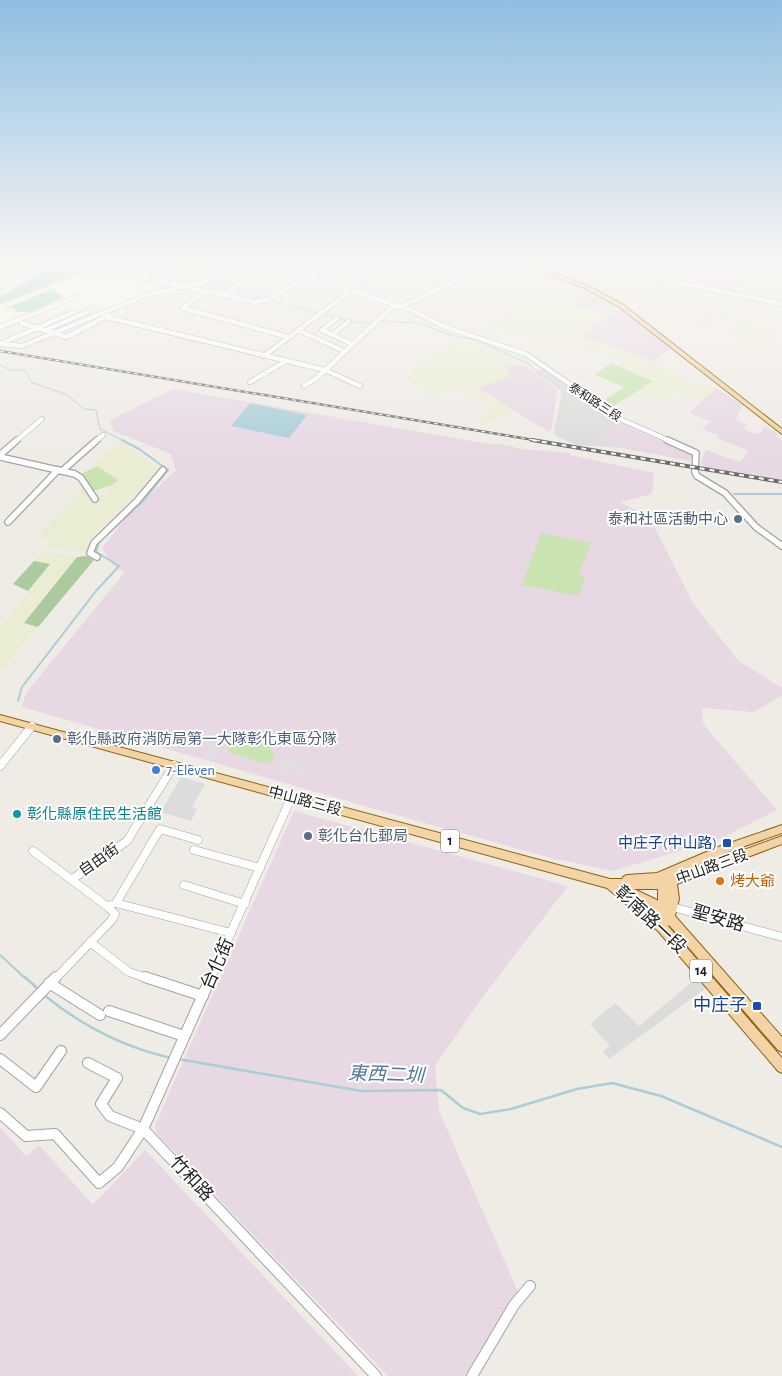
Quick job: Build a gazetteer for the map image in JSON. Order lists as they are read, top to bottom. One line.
{"streets":{"main road":["中山路三段","1","彰南路一段","14"],"street":["泰和路三段","自由街","聖安路","台化街","竹和路"]},"crossings":[["中山路三段","自由街"],["中山路三段","彰南路一段"],["中山路三段","台化街"],["聖安路","彰南路一段"],["台化街","竹和路"]],"water":["東西二圳"],"places":{"other":["泰和社區活動中心","彰化縣政府消防局第一大隊彰化東區分隊","7-Eleven","彰化縣原住民生活館","彰化台化郵局","烤大爺"],"transit":["中庄子(中山路)","中庄子"]}}
